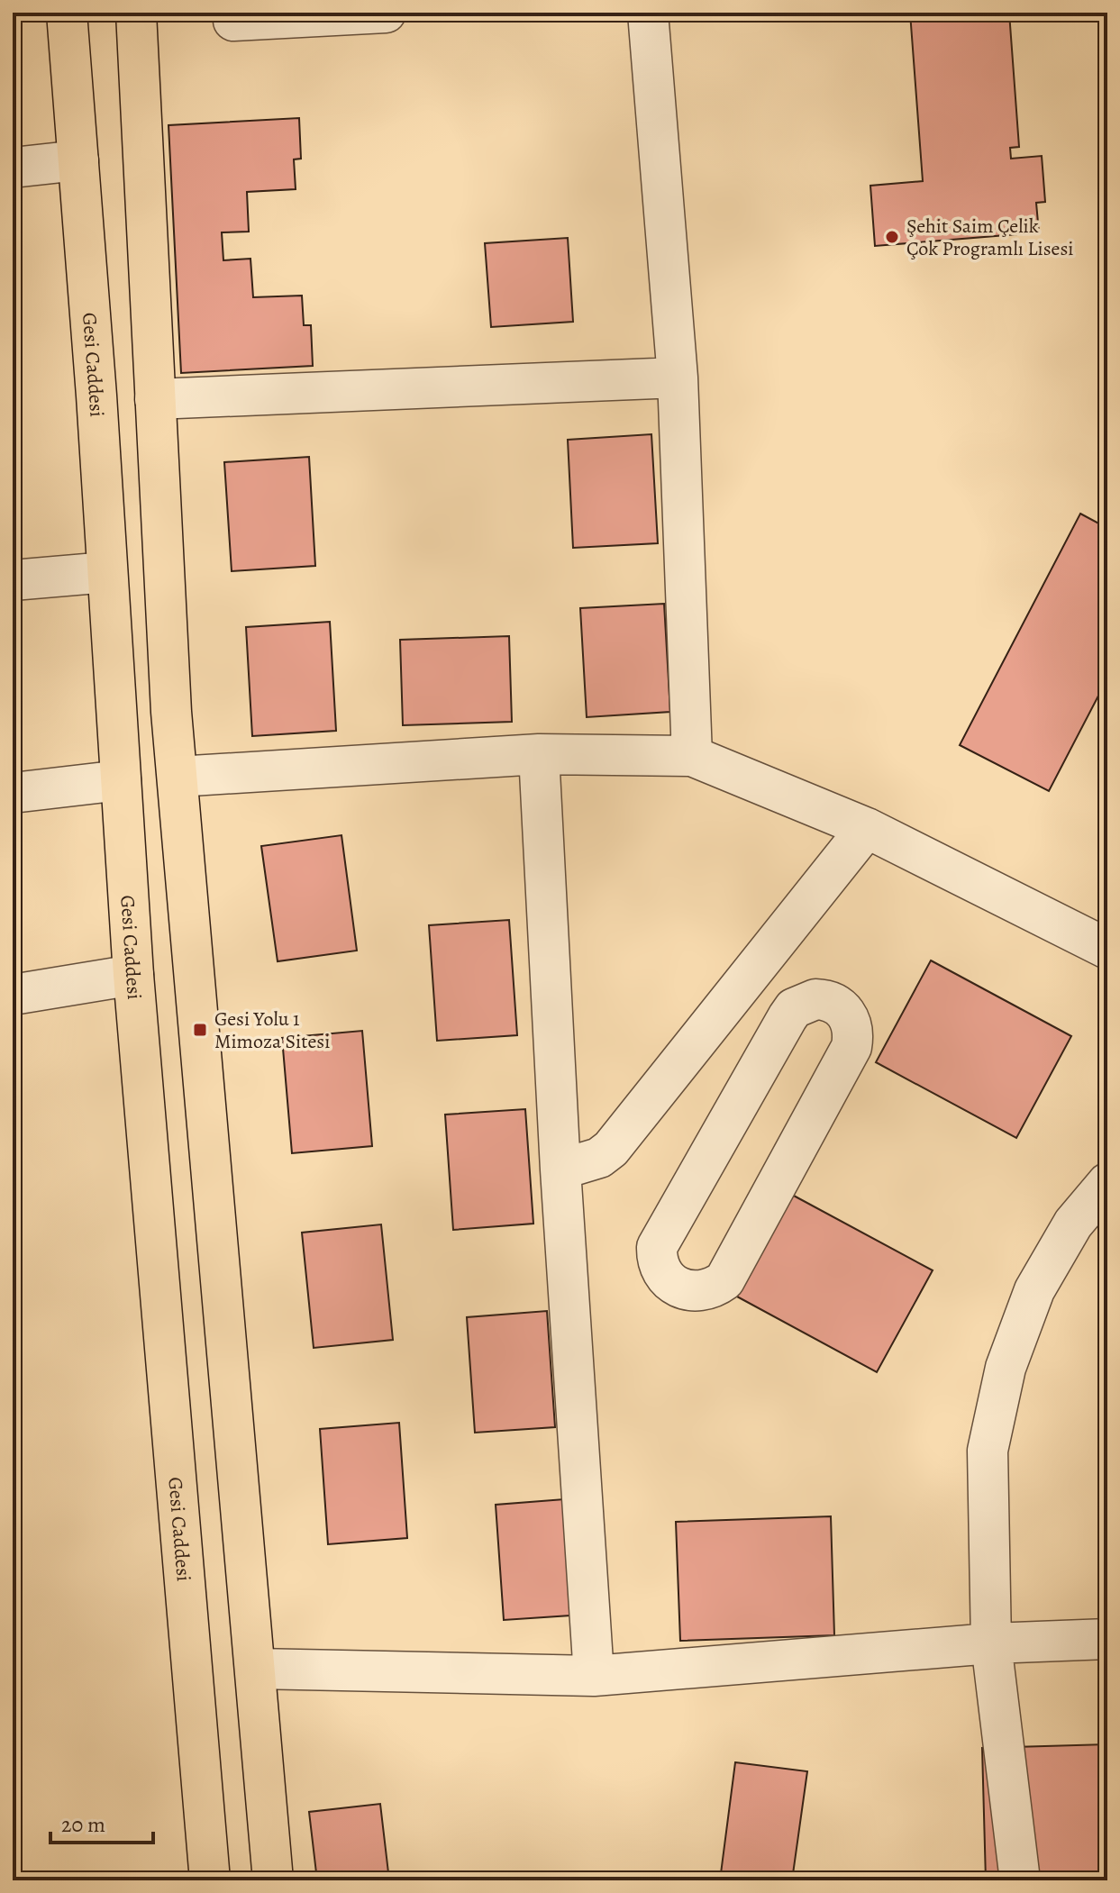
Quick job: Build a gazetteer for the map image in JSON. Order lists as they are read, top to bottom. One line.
{"streets":{"main road":["Gesi Caddesi"]},"places":{"other":["Şehit Saim Çelik Çok Programlı Lisesi"],"transit":["Gesi Yolu 1 Mimoza Sitesi"]},"scale_bar":"20 m"}
